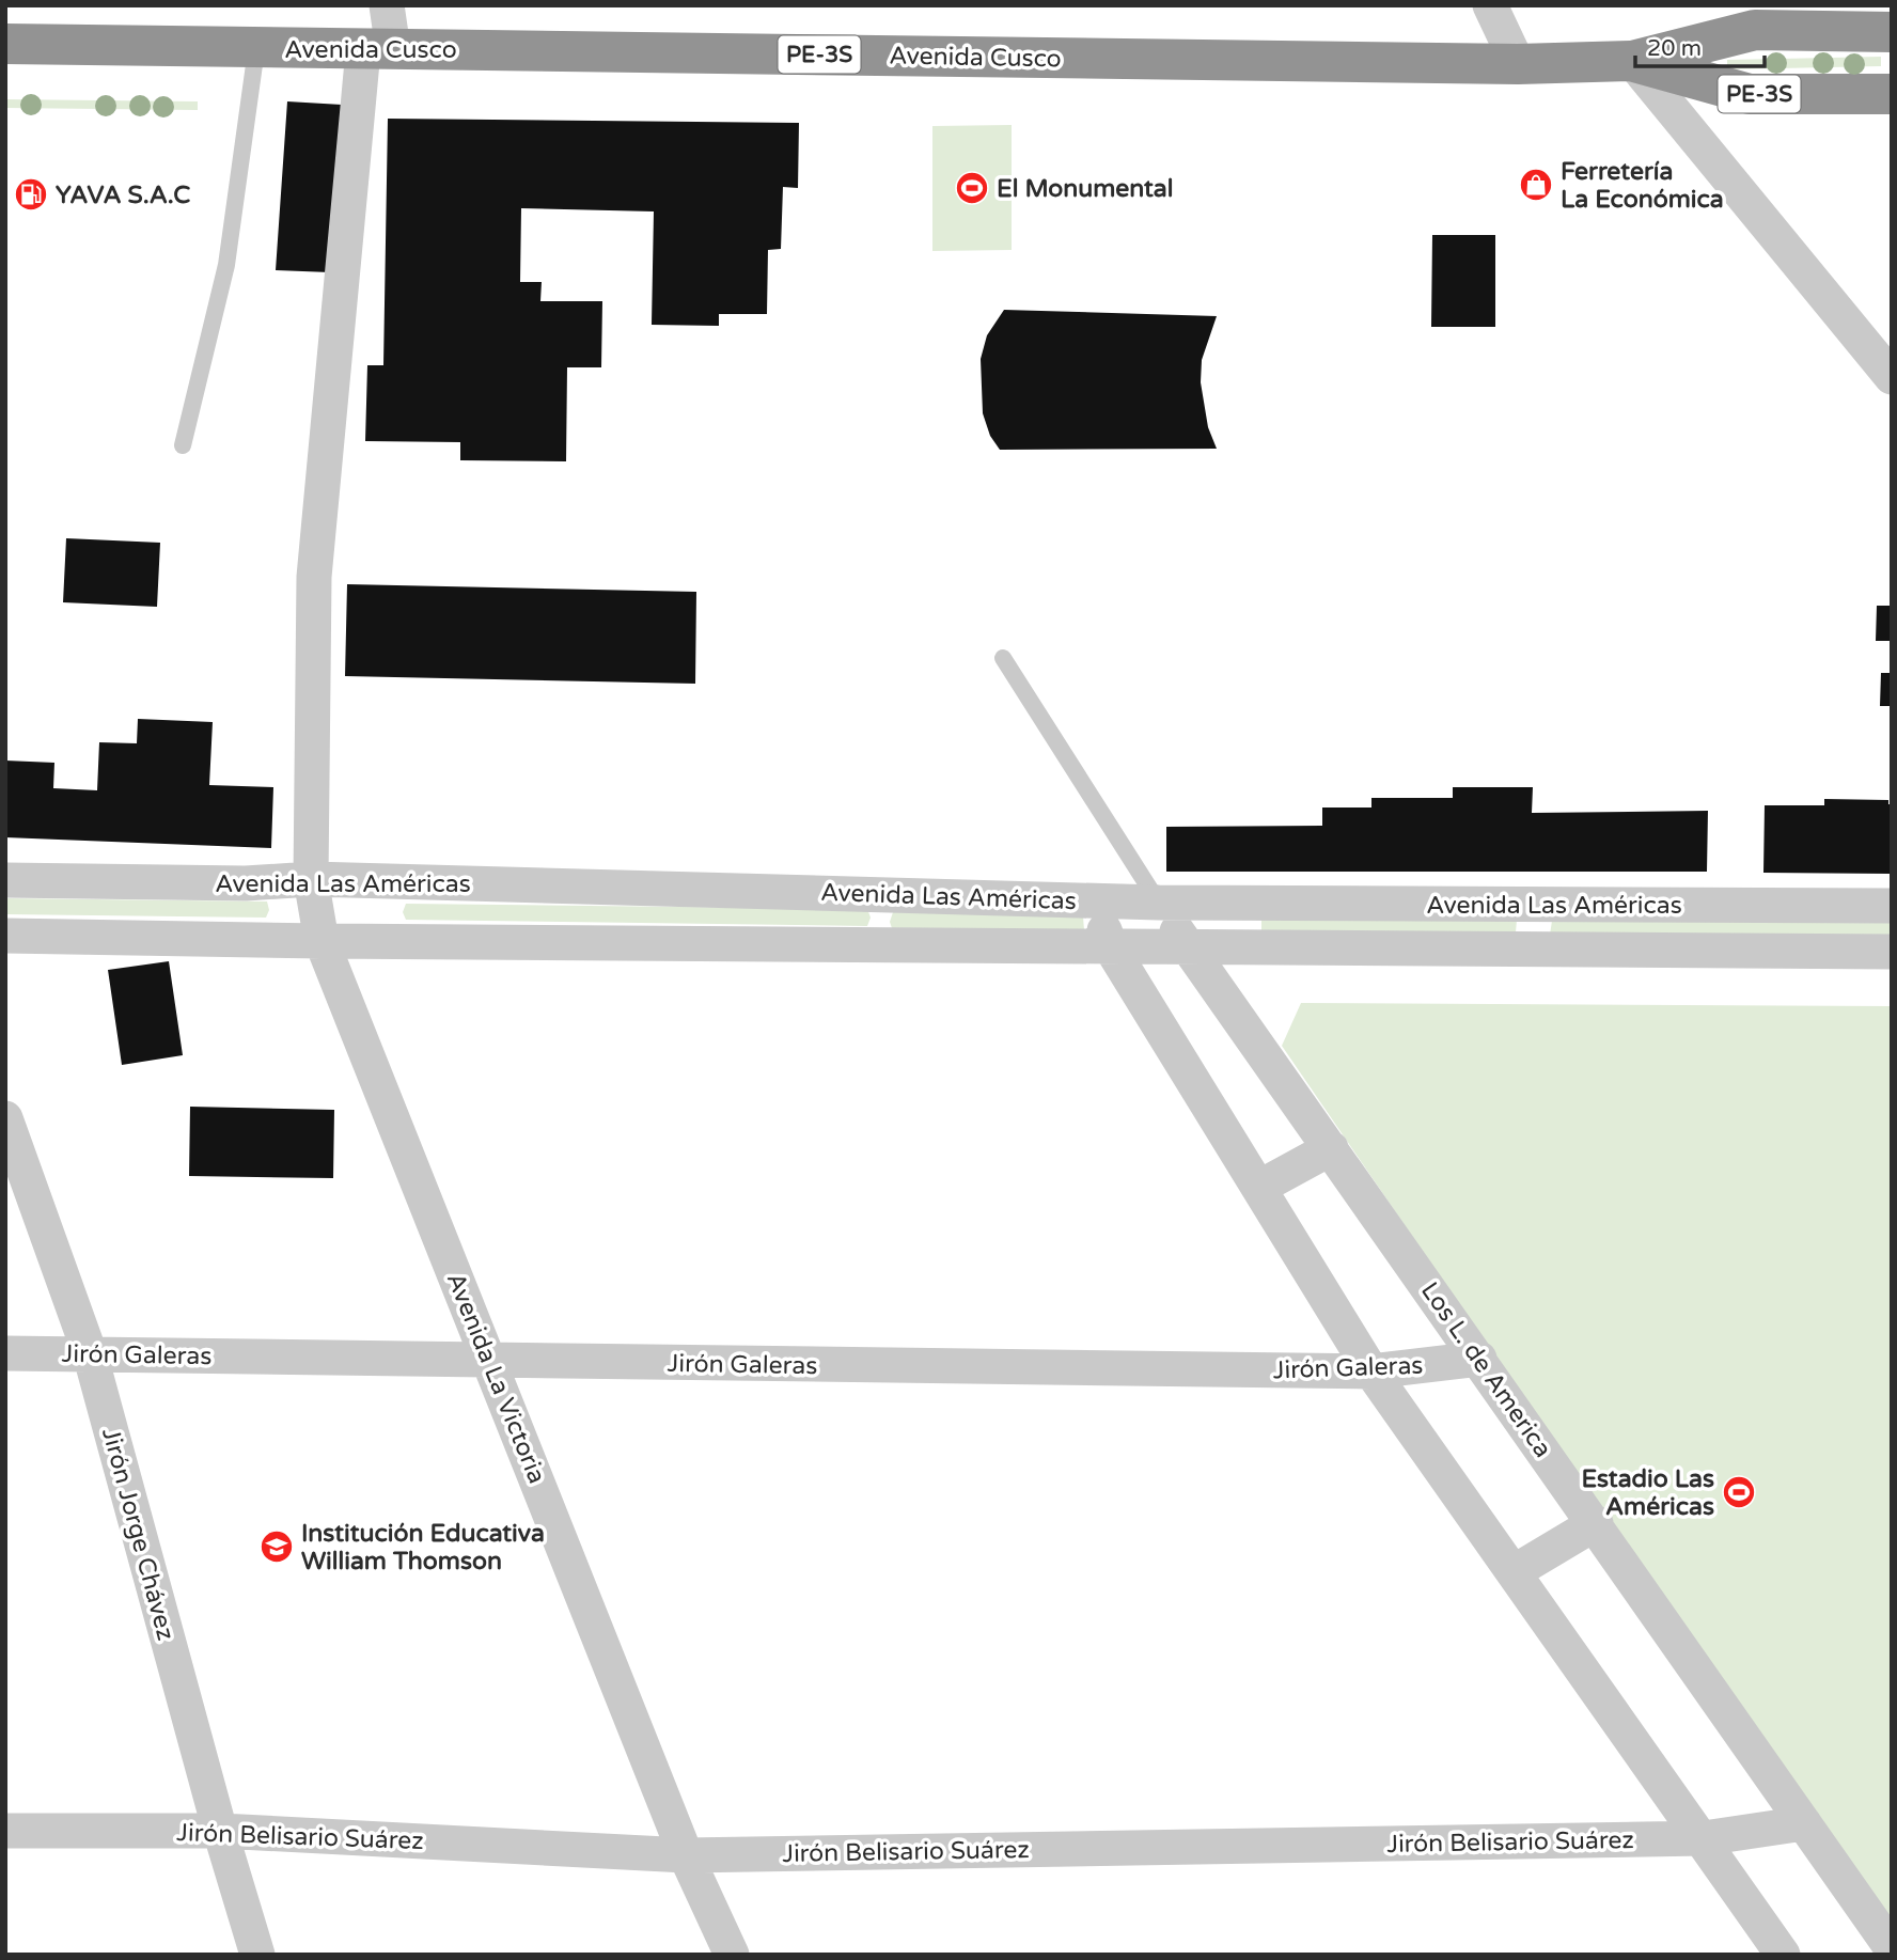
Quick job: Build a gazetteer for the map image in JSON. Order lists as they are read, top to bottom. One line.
{"streets":{"highway":["Avenida Cusco","PE-3S"],"street":["Avenida Las Américas","Jirón Galeras","Los L. de America","Avenida La Victoria","Jirón Jorge Chávez","Jirón Belisario Suárez"]},"crossings":[["Avenida Cusco","Avenida La Victoria"],["Avenida Las Américas","Los L. de America"],["Avenida Las Américas","Avenida La Victoria"],["Jirón Galeras","Los L. de America"],["Jirón Galeras","Avenida La Victoria"],["Jirón Galeras","Jirón Jorge Chávez"],["Los L. de America","Jirón Belisario Suárez"],["Avenida La Victoria","Jirón Belisario Suárez"],["Jirón Jorge Chávez","Jirón Belisario Suárez"]],"places":{"shop":["Ferretería La Económica"],"sports":["El Monumental","Estadio Las Américas"],"fuel station":["YAVA S.A.C"],"school or university":["Institución Educativa William Thomson"]},"scale_bar":"20 m"}
